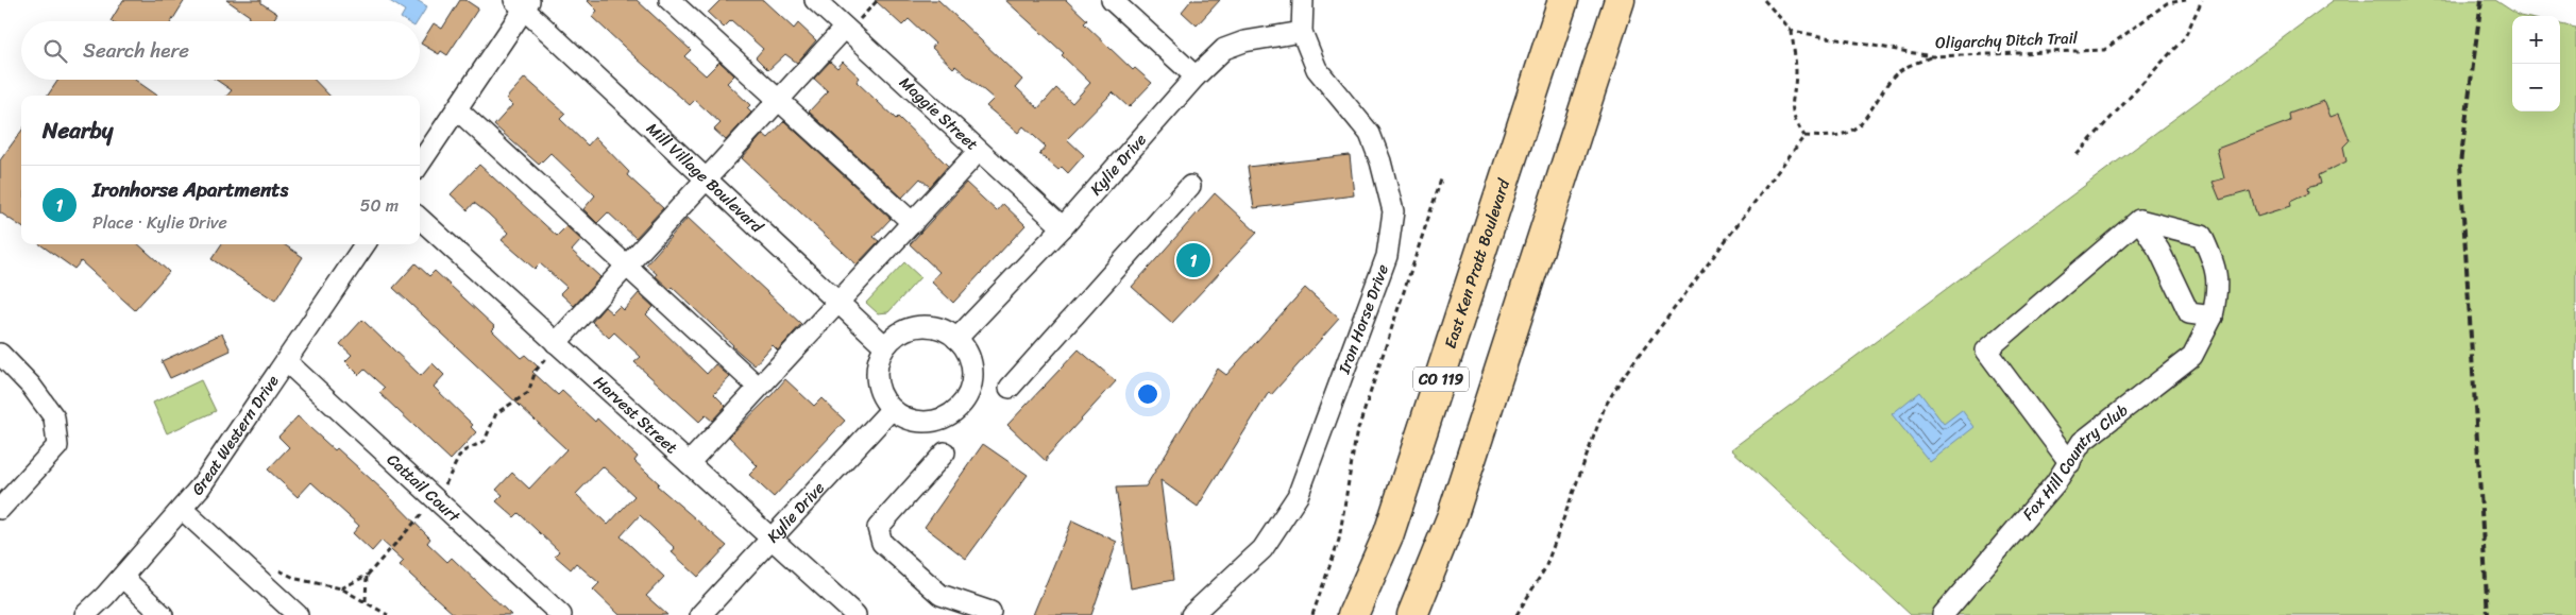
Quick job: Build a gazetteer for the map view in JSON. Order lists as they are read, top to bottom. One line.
{"streets":{"highway":["East Ken Pratt Boulevard","CO 119"],"street":["Maggie Street","Kylie Drive","Mill Village Boulevard","Iron Horse Drive","Harvest Street","Great Western Drive","Fox Hill Country Club","Cattail Court"],"path":["Oligarchy Ditch Trail"]},"crossings":[["Maggie Street","Kylie Drive"],["Kylie Drive","Mill Village Boulevard"],["Kylie Drive","Iron Horse Drive"],["Kylie Drive","Harvest Street"],["Great Western Drive","Cattail Court"]],"page":{"map_buttons":["+","−"],"search":"Search here","heading":"Nearby","list":[{"mark":"1","name":"Ironhorse Apartments","note":"Place · Kylie Drive","value":"50 m"}],"pins":"1"}}
